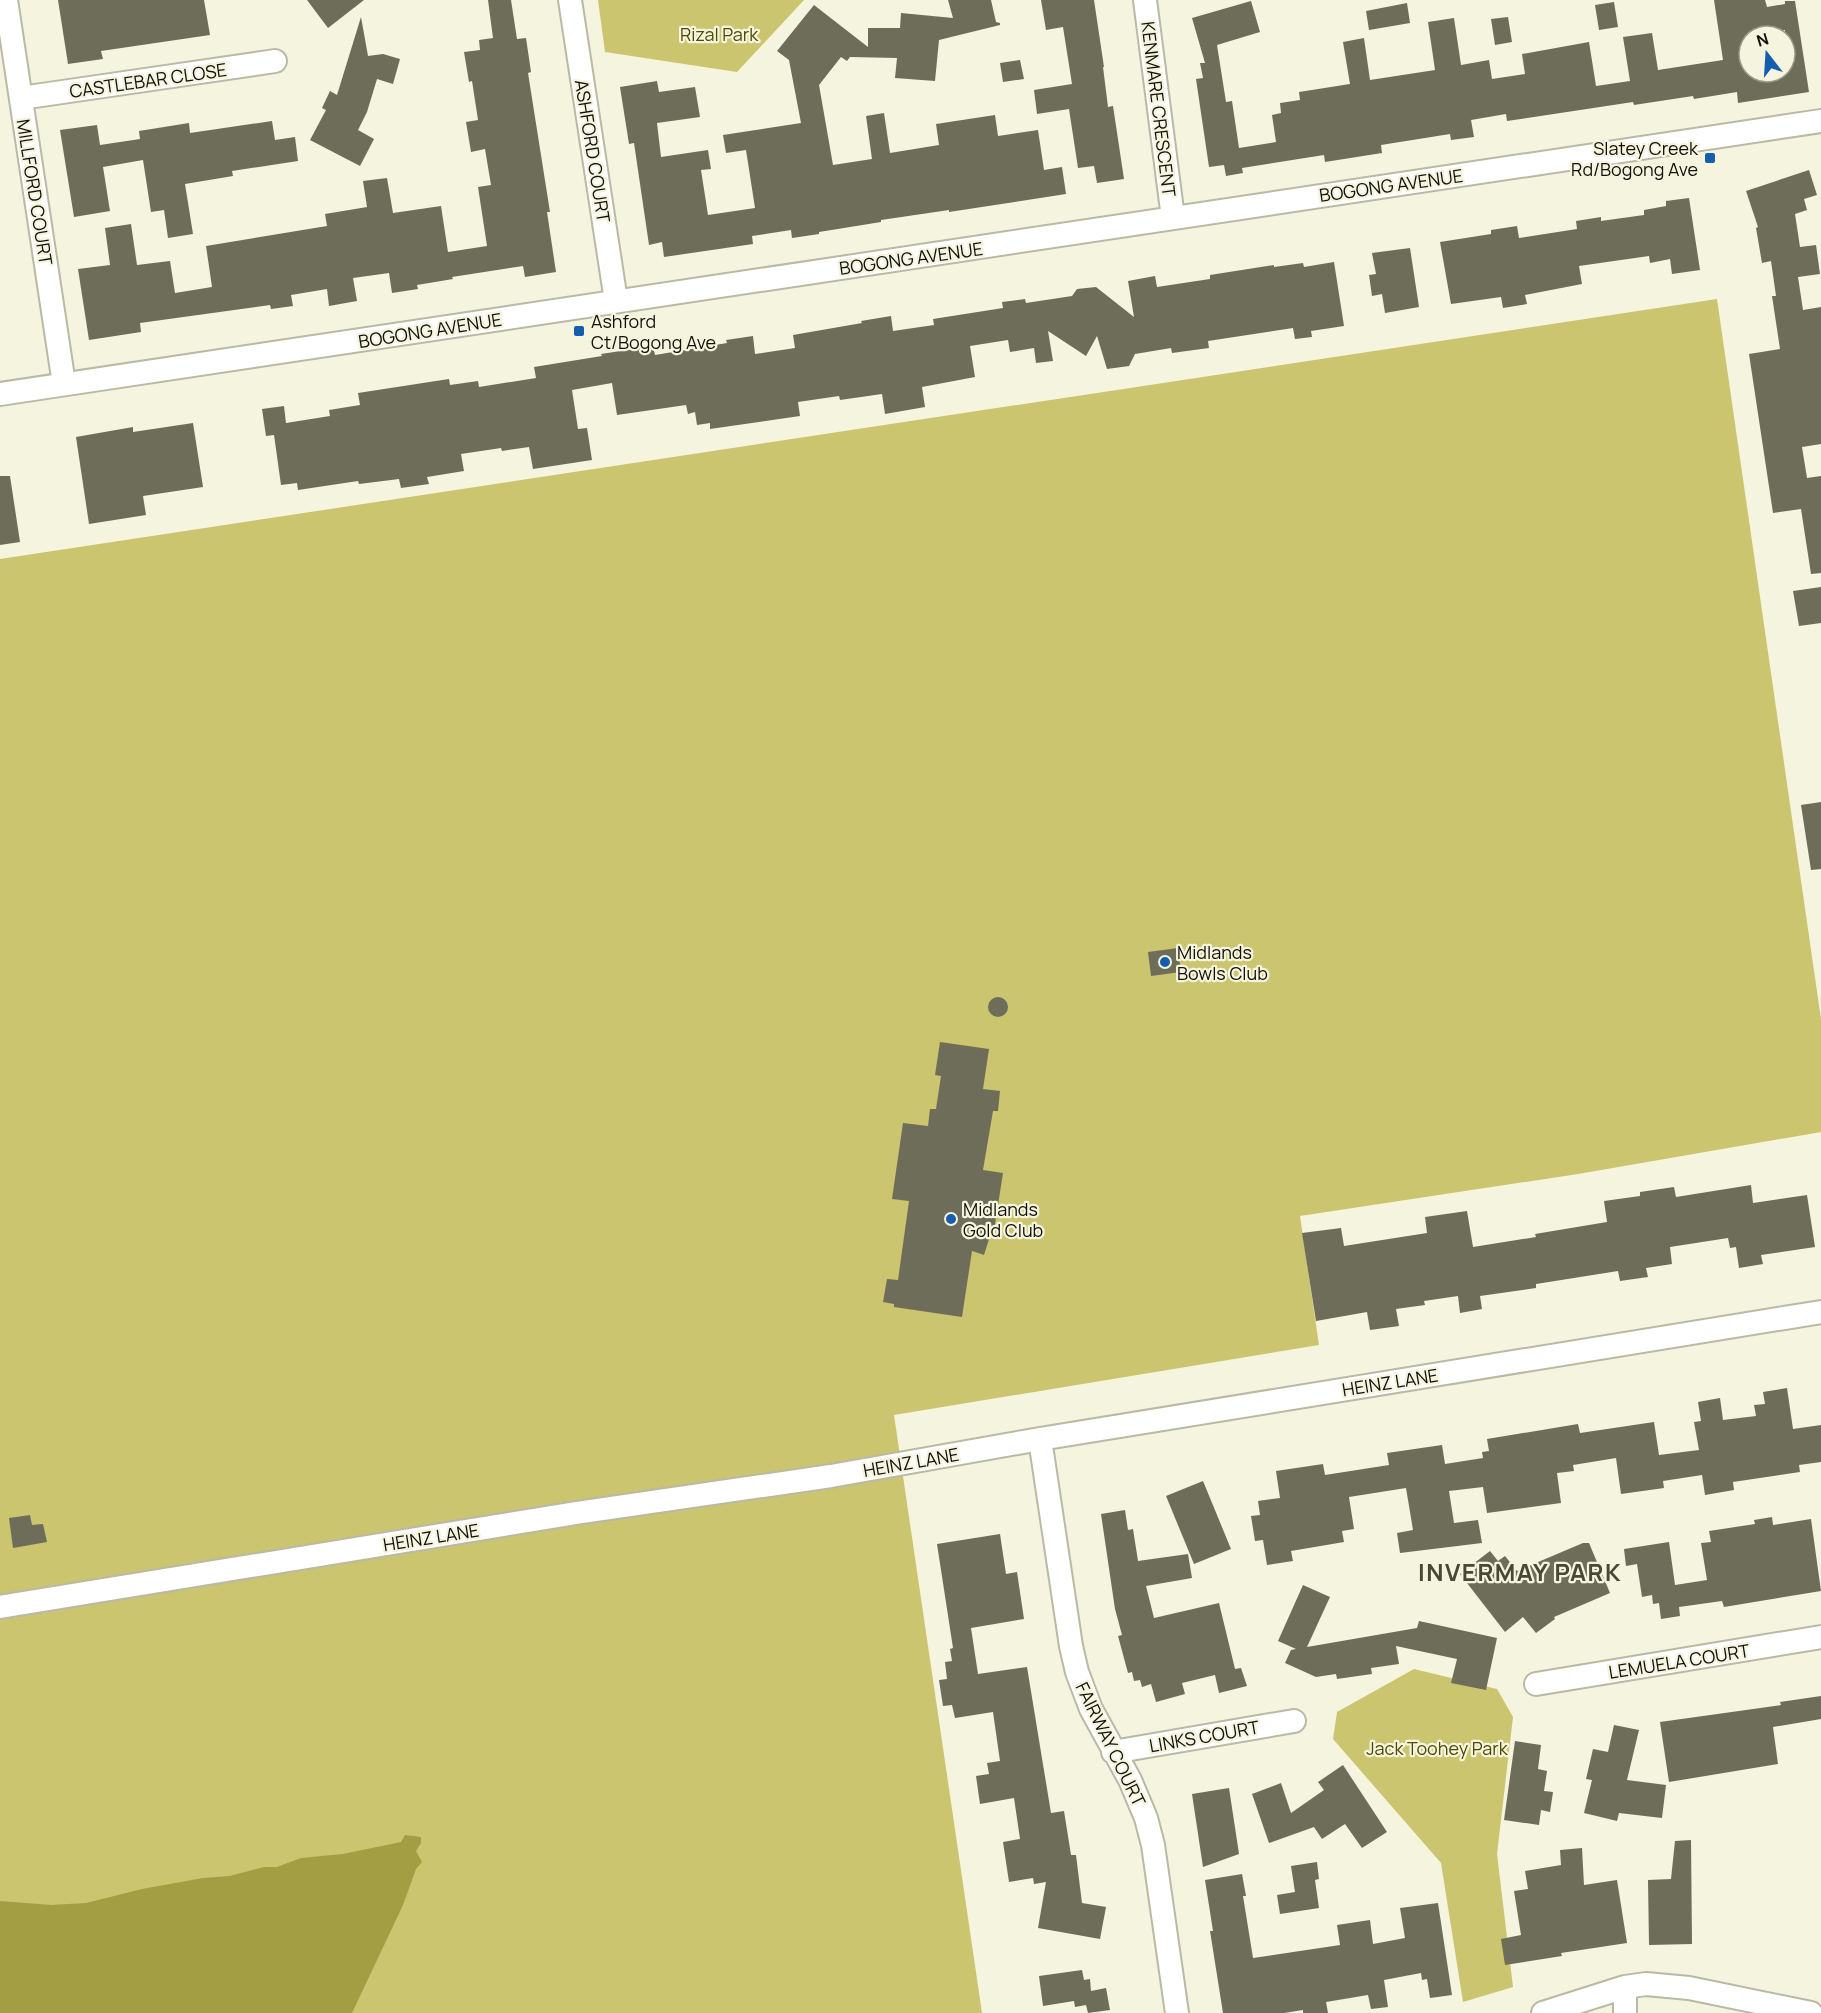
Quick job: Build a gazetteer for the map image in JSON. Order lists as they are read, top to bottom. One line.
{"streets":{"street":["CASTLEBAR CLOSE","KENMARE CRESCENT","ASHFORD COURT","BOGONG AVENUE","MILLFORD COURT","HEINZ LANE","LEMUELA COURT","LINKS COURT","FAIRWAY COURT"]},"crossings":[["CASTLEBAR CLOSE","MILLFORD COURT"],["KENMARE CRESCENT","BOGONG AVENUE"],["ASHFORD COURT","BOGONG AVENUE"],["BOGONG AVENUE","MILLFORD COURT"],["HEINZ LANE","FAIRWAY COURT"],["LINKS COURT","FAIRWAY COURT"]],"districts":["INVERMAY PARK"],"parks":["Rizal Park","Jack Toohey Park"],"places":{"transit":["Slatey Creek Rd/Bogong Ave","Ashford Ct/Bogong Ave"],"other":["Midlands Bowls Club","Midlands Gold Club"]},"north":"top"}
